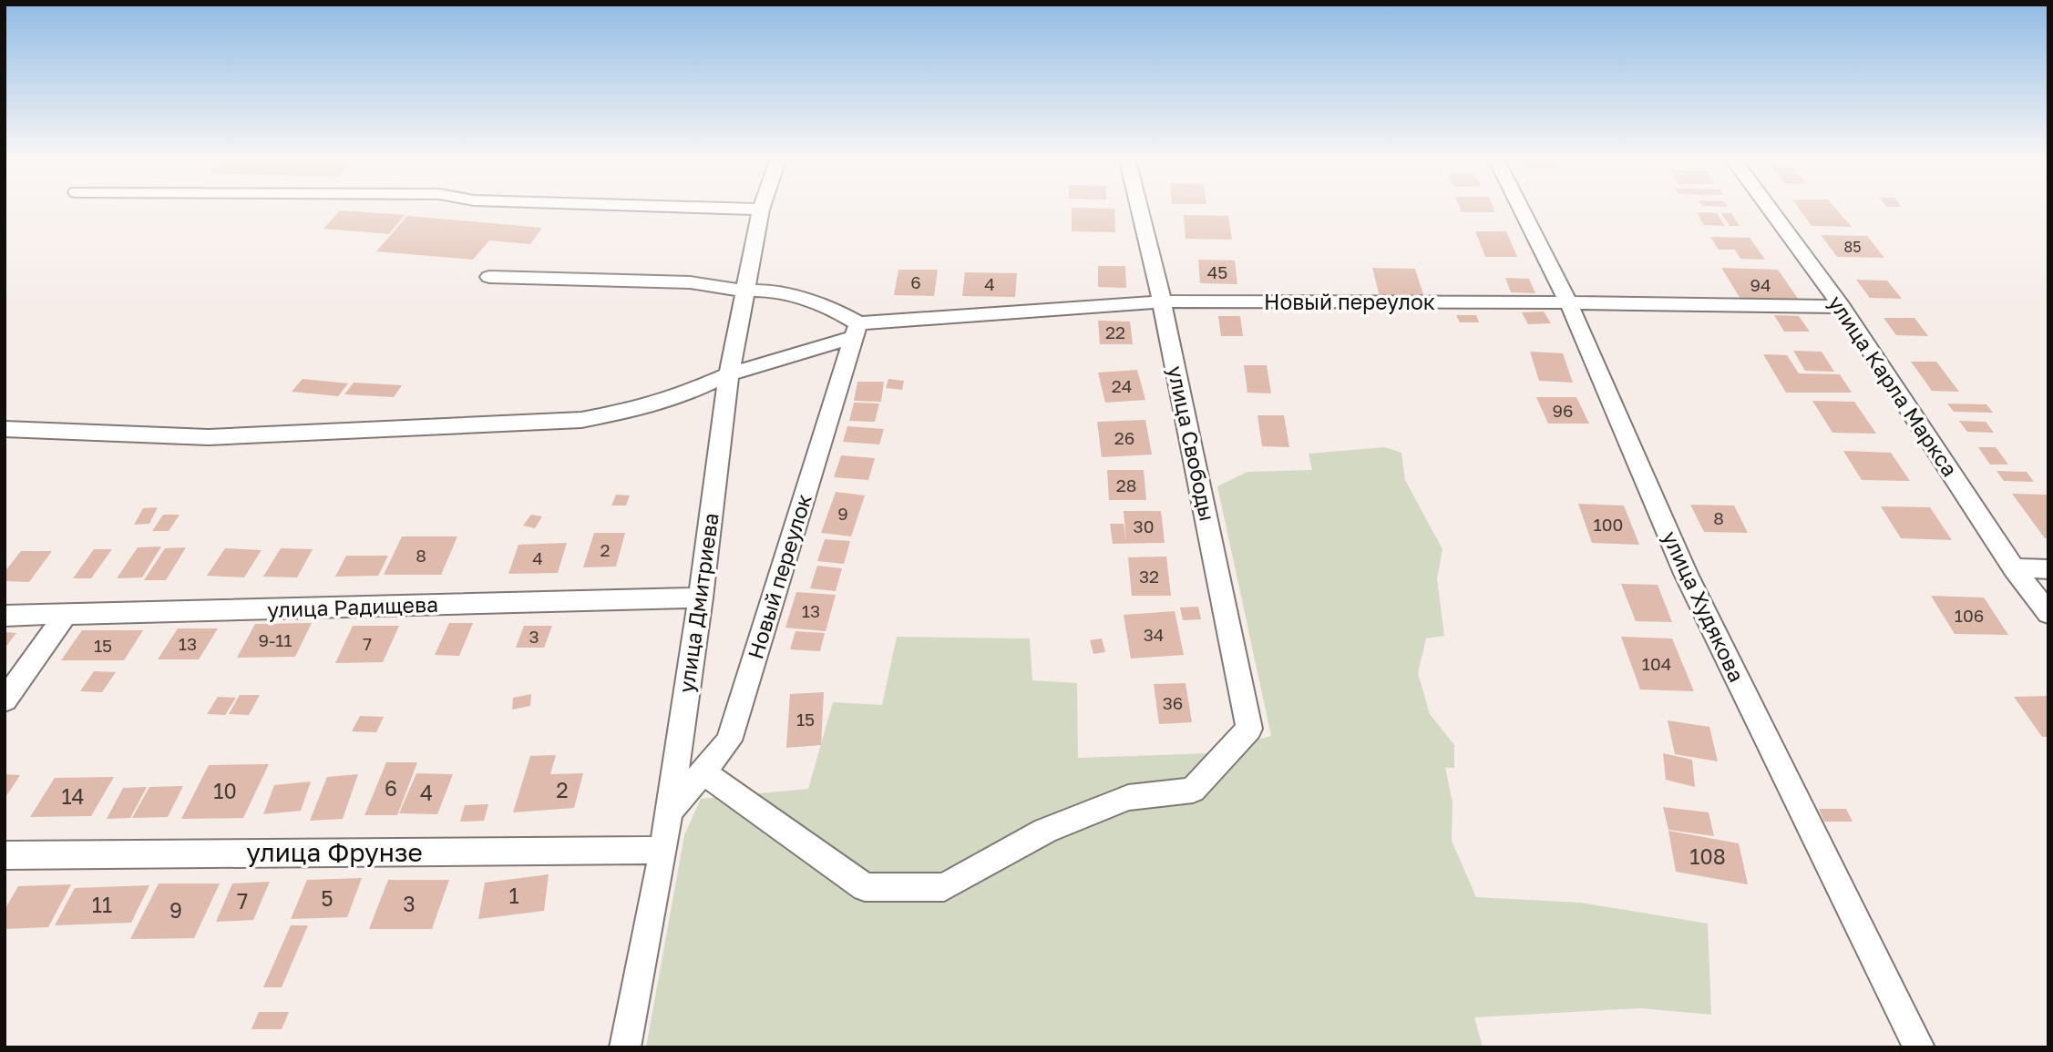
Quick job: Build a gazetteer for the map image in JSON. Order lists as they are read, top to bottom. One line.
{"streets":{"street":["Новый переулок","улица Карла Маркса","улица Свободы","улица Дмитриева","улица Худякова","улица Радищева","улица Фрунзе"]},"crossings":[["Новый переулок","улица Карла Маркса"],["Новый переулок","улица Свободы"],["Новый переулок","улица Дмитриева"],["Новый переулок","улица Худякова"],["улица Дмитриева","улица Радищева"],["улица Дмитриева","улица Фрунзе"]],"house_numbers":["85","45","6","4","94","22","24","96","26","28","9","8","100","30","2","8","4","32","13","106","34","3","9-11","13","7","15","104","36","15","6","2","10","4","14","108","1","5","7","3","11","9"]}
